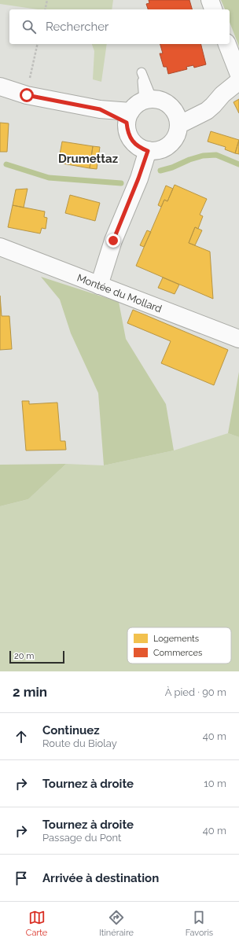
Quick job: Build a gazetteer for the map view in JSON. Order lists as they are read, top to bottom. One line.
{"streets":{"street":["Montée du Mollard"]},"districts":["Drumettaz"],"legend":["Logements","Commerces"],"scale_bar":"20 m","page":{"search":"Rechercher","scale":"20 m","heading":["2 min","À pied · 90 m"],"list":[["Continuez","Route du Biolay","40 m"],["Tournez à droite","10 m"],["Tournez à droite","Passage du Pont","40 m"],"Arrivée à destination"],"nav":["Carte","Itinéraire","Favoris"]}}
